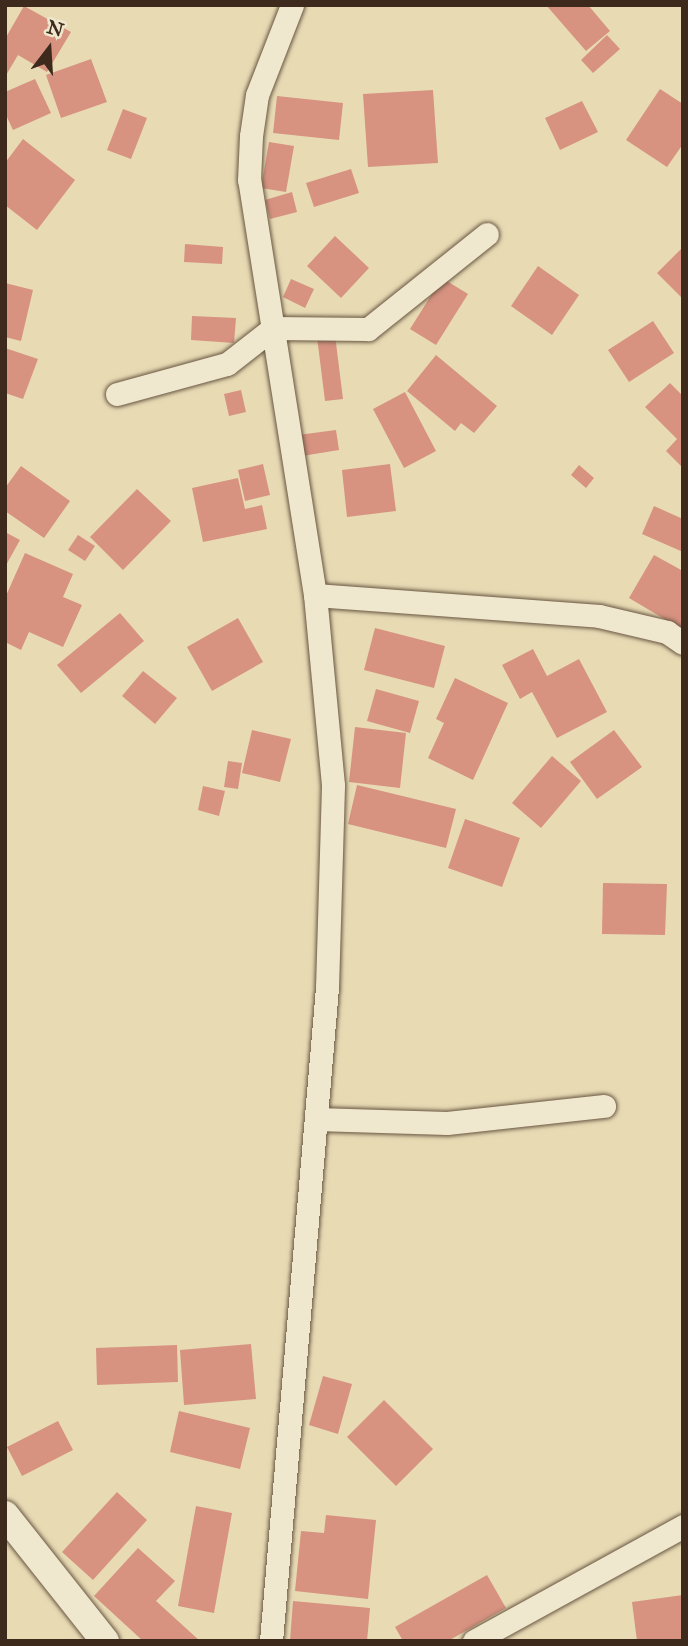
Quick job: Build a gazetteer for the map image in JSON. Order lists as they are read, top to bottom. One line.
{"north":"top"}
